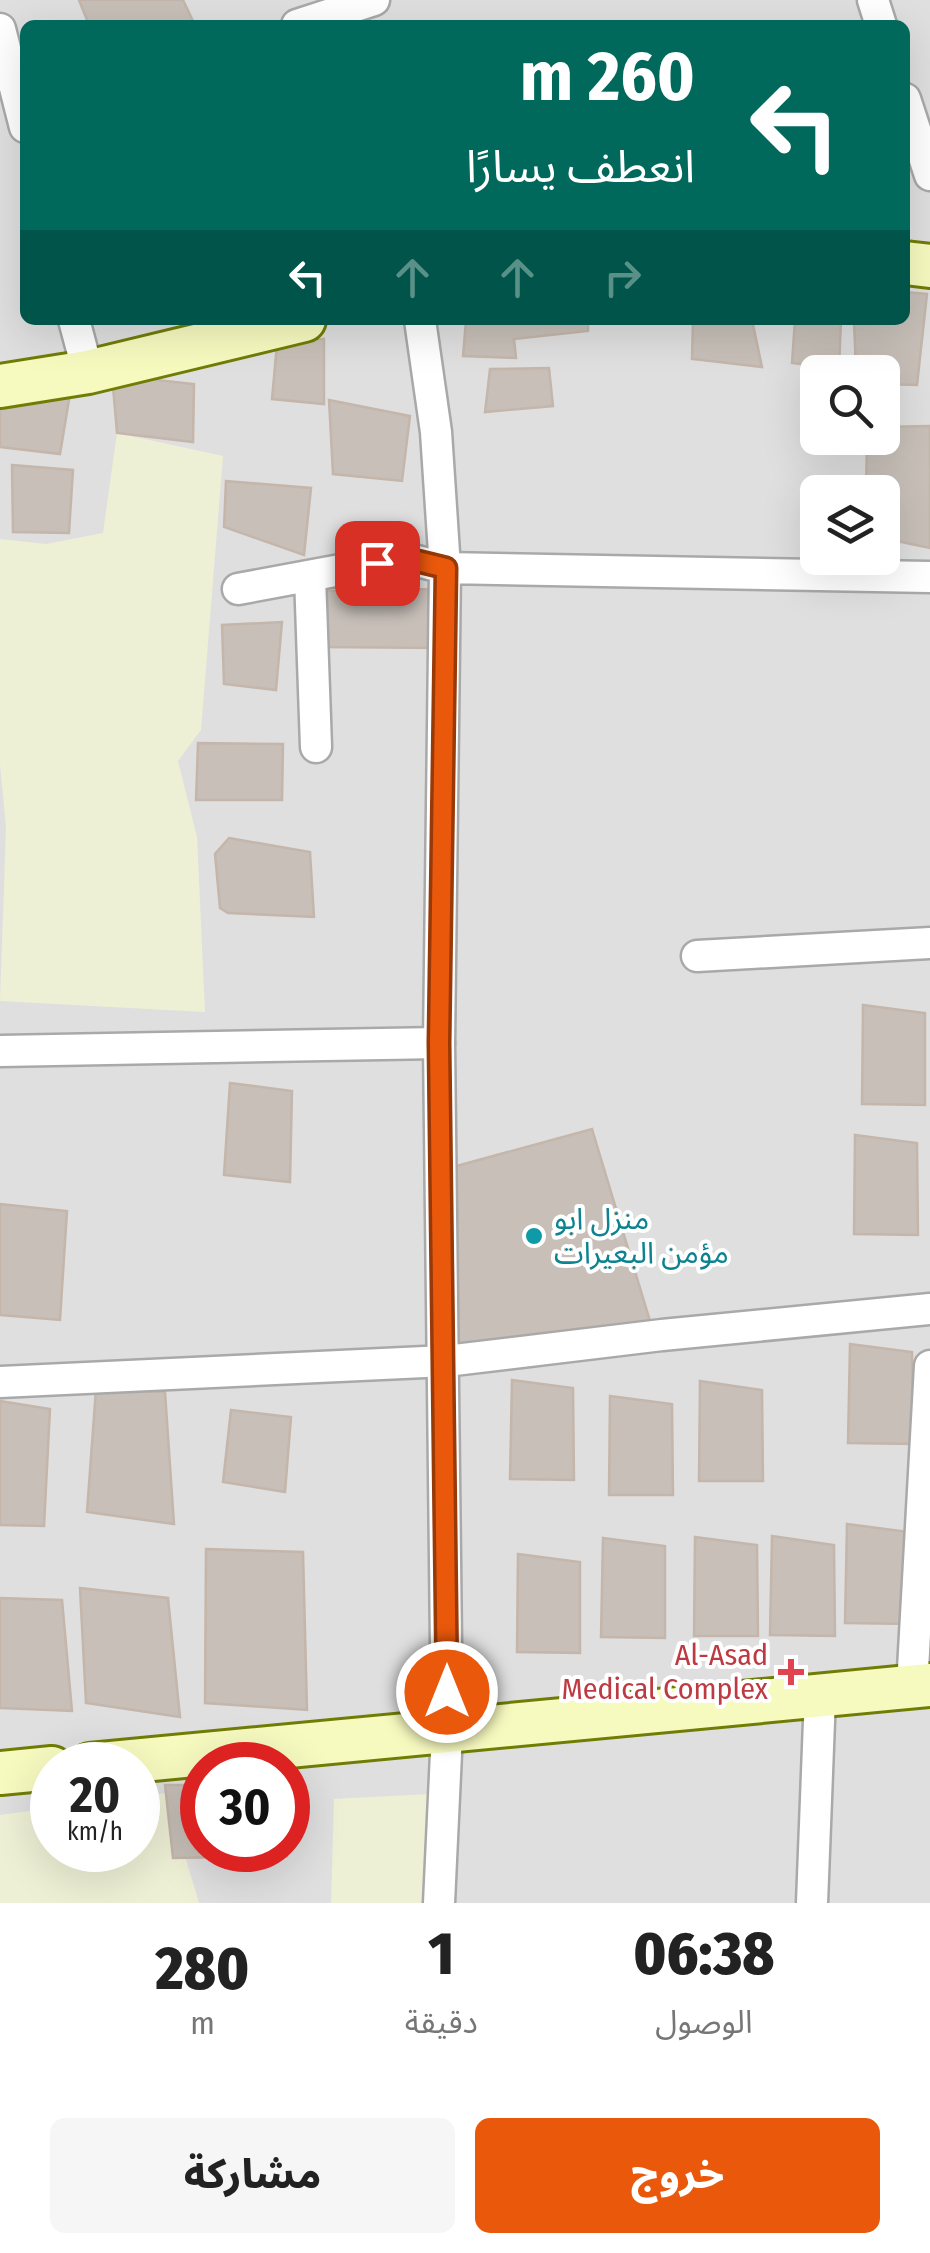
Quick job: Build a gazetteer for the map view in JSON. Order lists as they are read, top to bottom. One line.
{"places":{"other":["منزل ابو مؤمن البعيرات"],"health":["Al-Asad Medical Complex"]},"page":{"turn":["260 m","انعطف يسارًا"],"speed":"20 km/h","limit":"30","eta":["06:38","الوصول","1","دقيقة","280","m"],"buttons":["خروج","مشاركة"]}}
